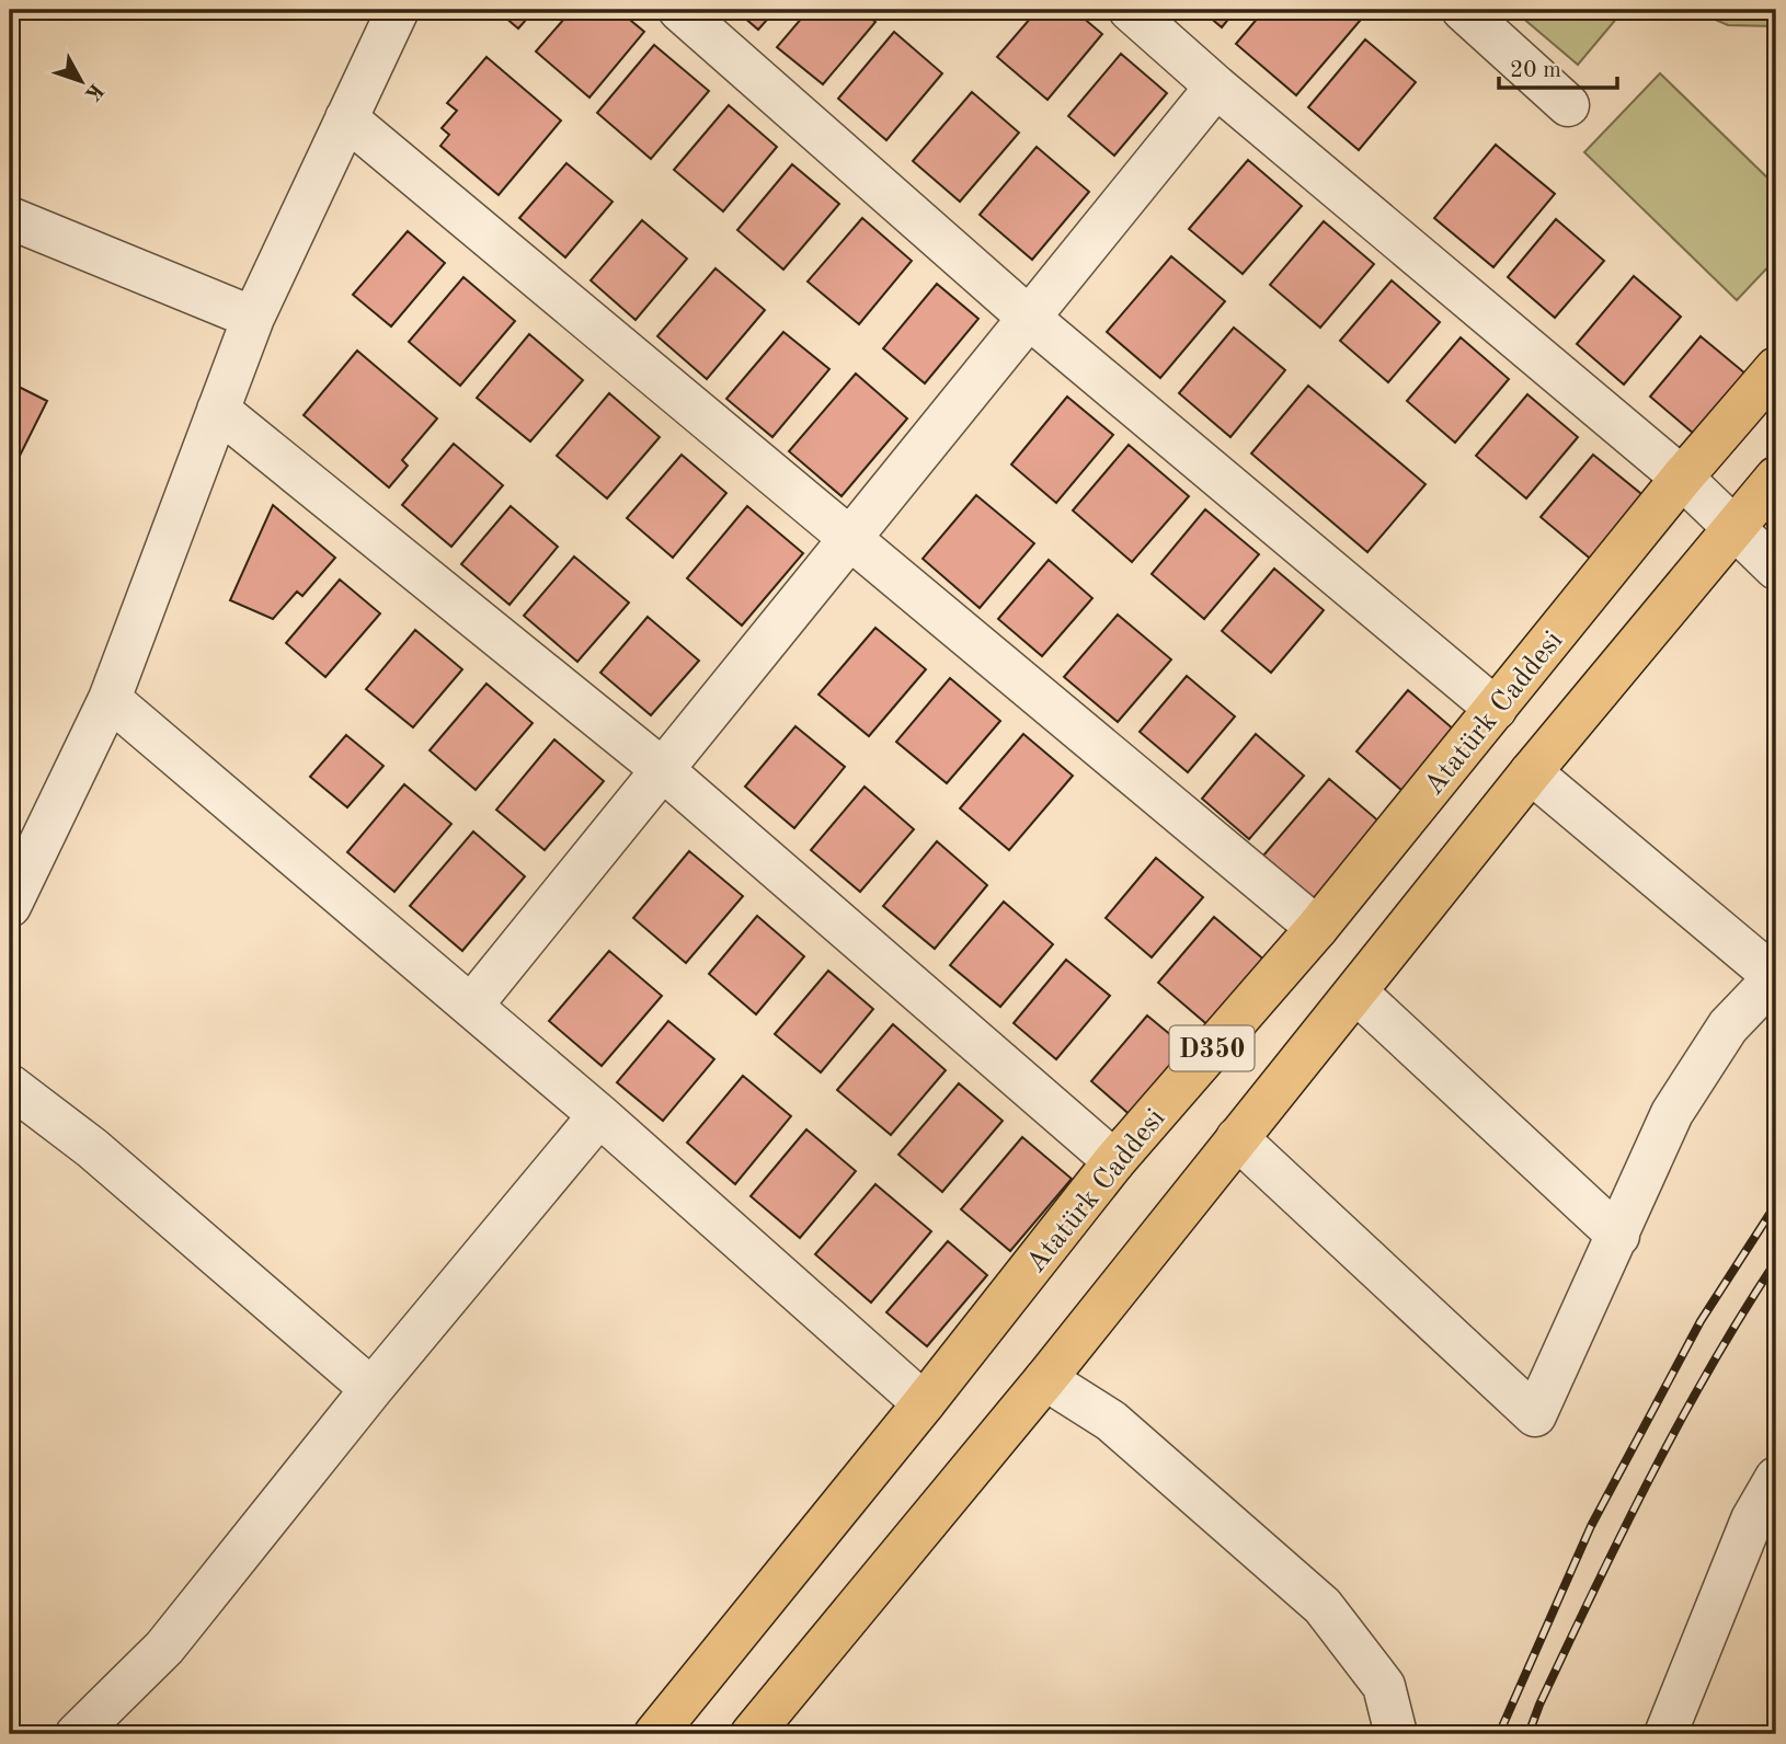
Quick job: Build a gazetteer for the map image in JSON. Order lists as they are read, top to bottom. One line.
{"streets":{"highway":["Atatürk Caddesi","D350"]},"scale_bar":"20 m","north":"bottom right"}
